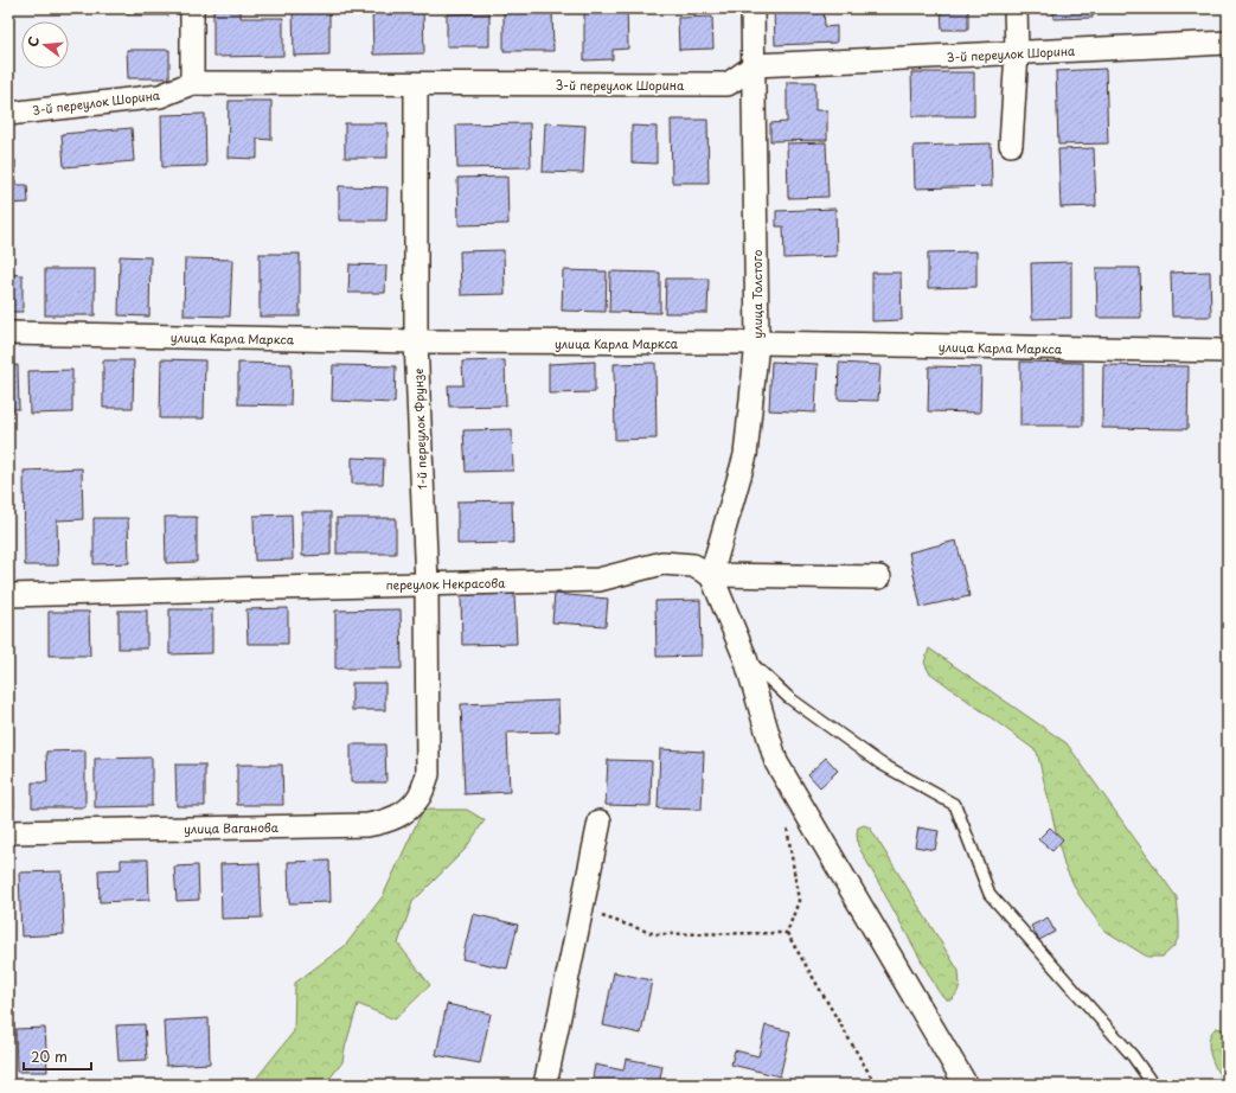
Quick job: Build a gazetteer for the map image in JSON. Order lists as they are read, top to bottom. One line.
{"streets":{"street":["3-й переулок Шорина","улица Толстого","улица Карла Маркса","1-й переулок Фрунзе","переулок Некрасова","улица Ваганова"]},"crossings":[["3-й переулок Шорина","улица Толстого"],["3-й переулок Шорина","1-й переулок Фрунзе"],["улица Толстого","улица Карла Маркса"],["улица Толстого","переулок Некрасова"],["улица Карла Маркса","1-й переулок Фрунзе"],["1-й переулок Фрунзе","переулок Некрасова"],["1-й переулок Фрунзе","улица Ваганова"]],"scale_bar":"20 m","north":"left"}
